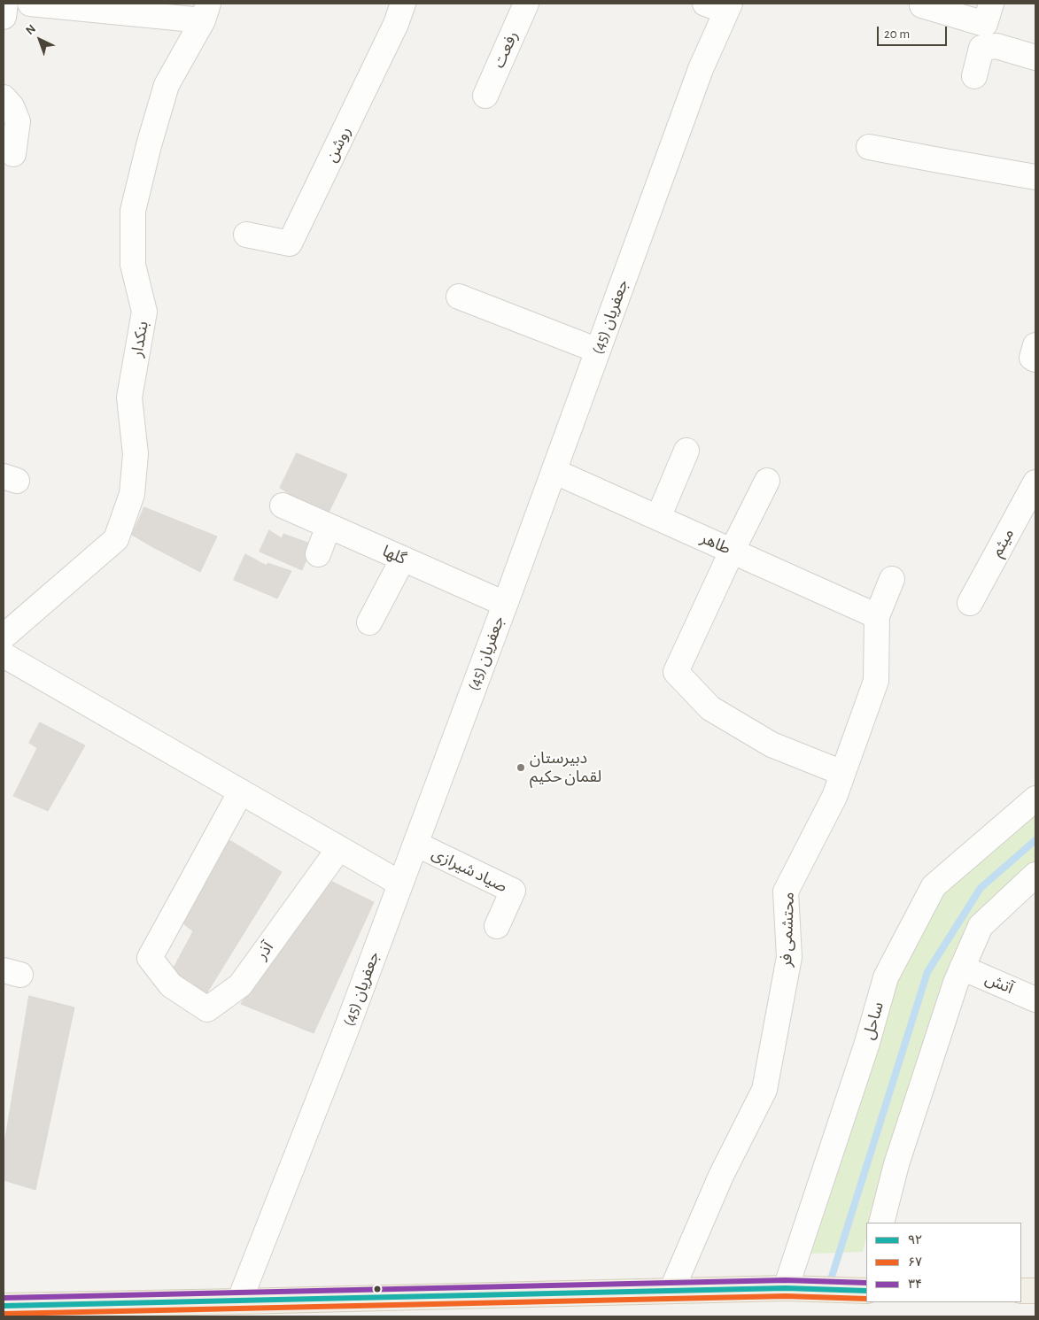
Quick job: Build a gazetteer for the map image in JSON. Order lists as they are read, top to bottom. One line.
{"streets":{"street":["رفعت","روشن","جعفریان (45)","بنکدار","میثم","طاهر","گلها","صیاد شیرازی","محتشمی فر","آذر","آتش","ساحل"]},"crossings":[["جعفریان (45)","طاهر"],["جعفریان (45)","گلها"],["جعفریان (45)","صیاد شیرازی"],["طاهر","محتشمی فر"]],"places":["دبیرستان لقمان حکیم"],"lines":["transit line ۳۴","transit line ۹۲","transit line ۶۷"],"legend":["۹۲","۶۷","۳۴"],"scale_bar":"20 m","north":"top left"}
